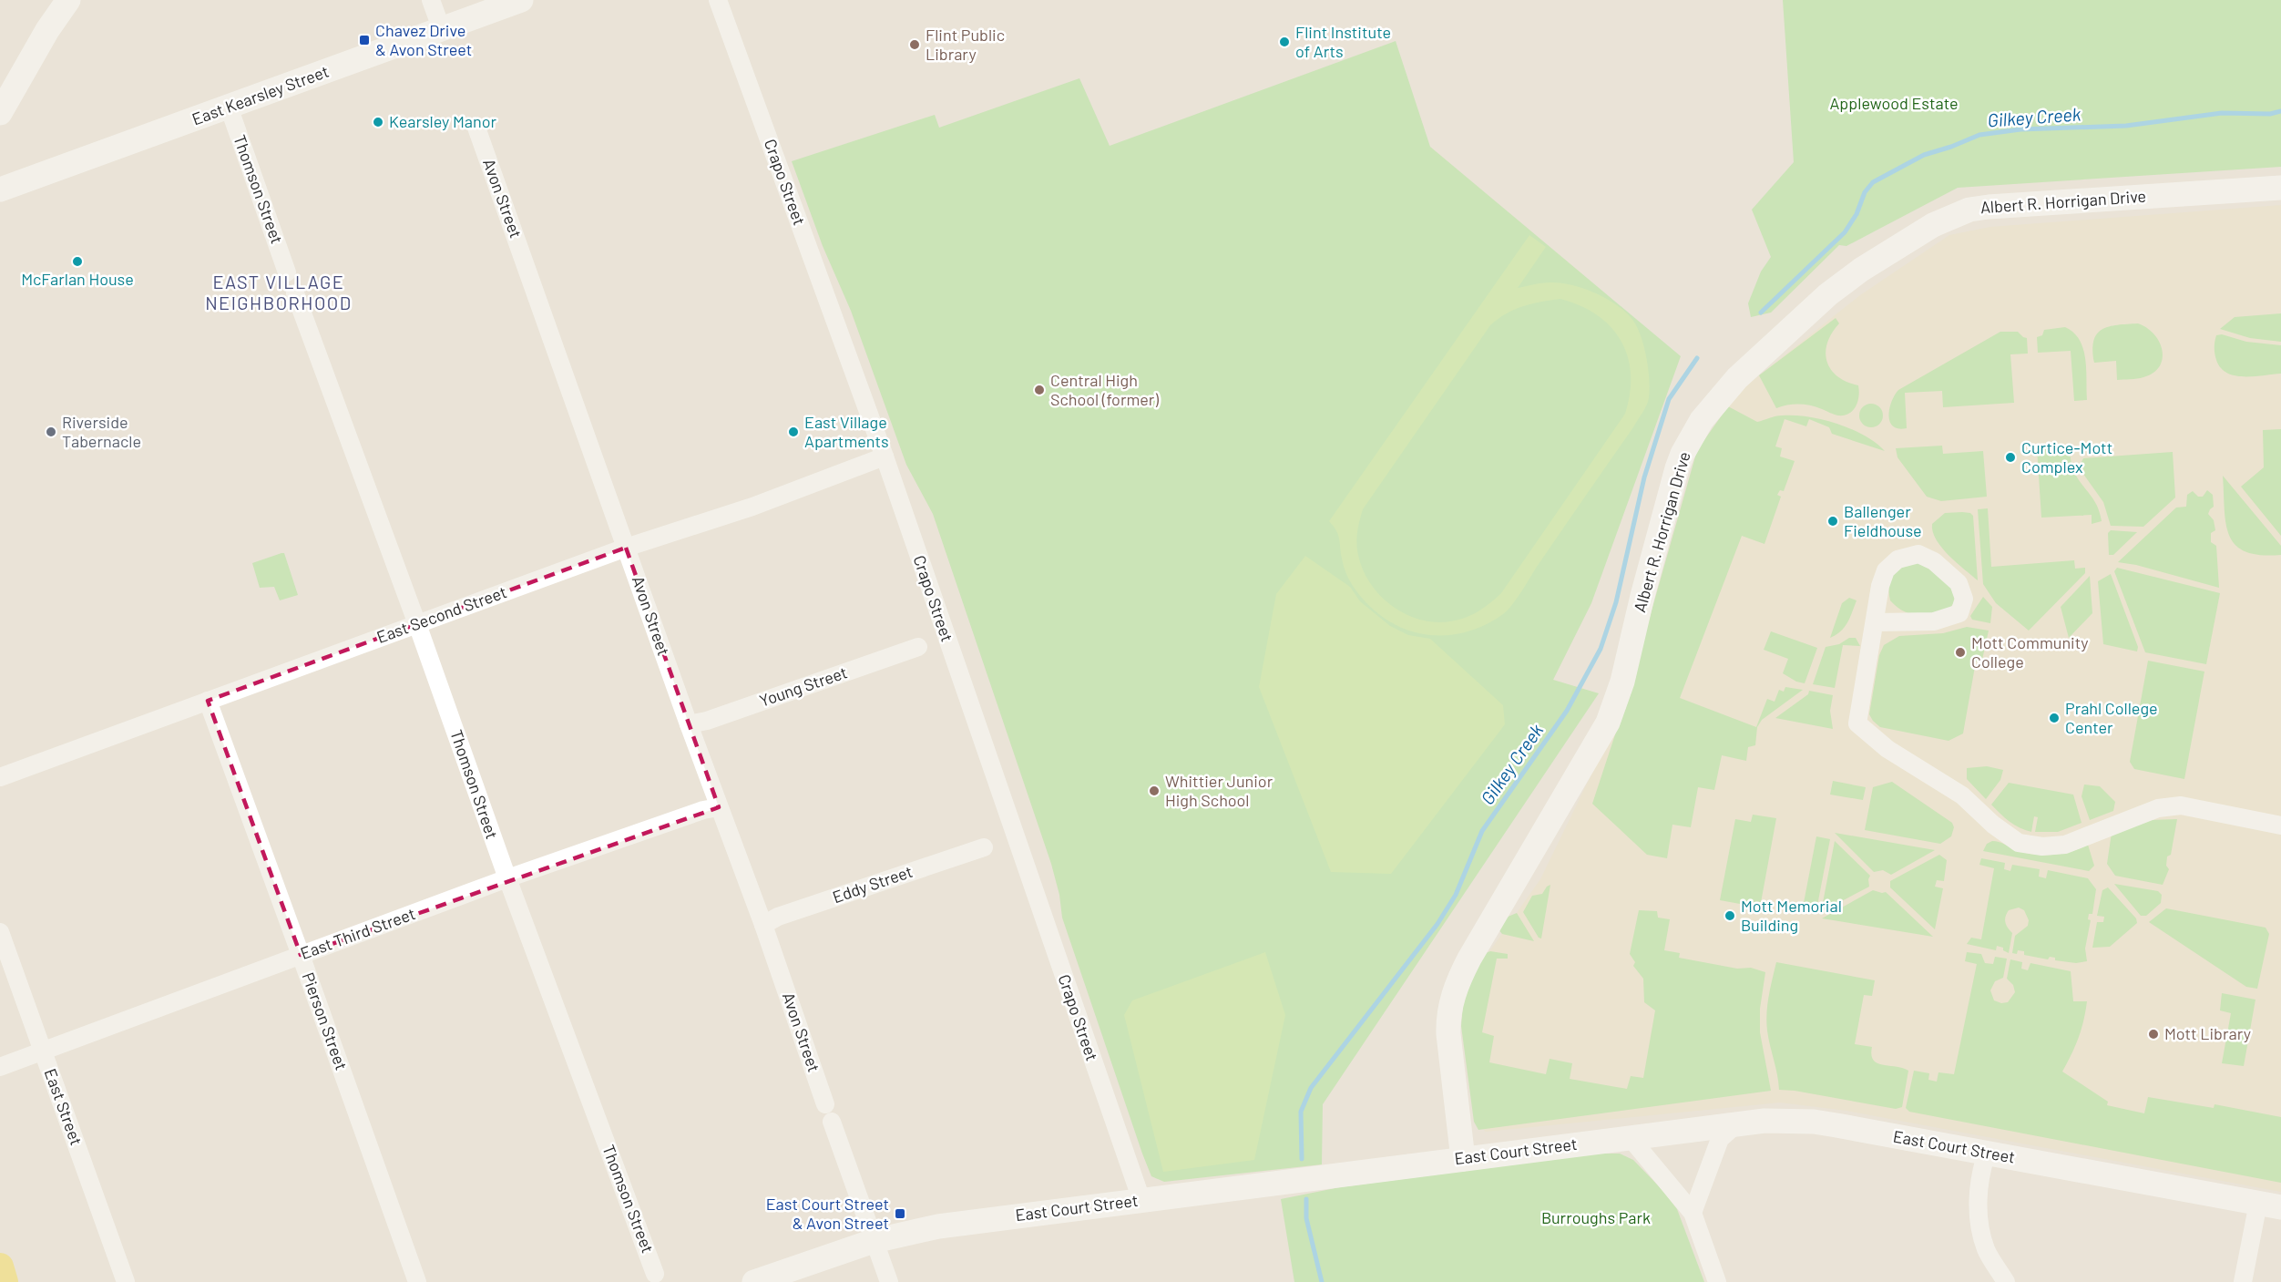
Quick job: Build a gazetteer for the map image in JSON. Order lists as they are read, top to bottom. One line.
{"streets":{"street":["East Kearsley Street","Crapo Street","Thomson Street","Avon Street","Albert R. Horrigan Drive","East Second Street","Young Street","Eddy Street","East Third Street","Pierson Street","East Street","East Court Street"]},"crossings":[["East Kearsley Street","Thomson Street"],["Crapo Street","East Second Street"],["Crapo Street","East Court Street"],["Thomson Street","East Second Street"],["Thomson Street","East Third Street"],["Avon Street","East Second Street"],["Avon Street","Young Street"],["Avon Street","Eddy Street"],["Avon Street","East Third Street"],["Albert R. Horrigan Drive","East Court Street"],["East Second Street","Pierson Street"],["East Third Street","Pierson Street"],["East Third Street","East Street"]],"districts":["EAST VILLAGE NEIGHBORHOOD"],"water":["Gilkey Creek"],"parks":["Applewood Estate","Burroughs Park"],"places":{"transit":["Chavez Drive & Avon Street","East Court Street & Avon Street"],"other":["Flint Institute of Arts","Flint Public Library","Kearsley Manor","McFarlan House","Central High School (former)","Riverside Tabernacle","East Village Apartments","Curtice-Mott Complex","Ballenger Fieldhouse","Mott Community College","Prahl College Center","Whittier Junior High School","Mott Memorial Building","Mott Library"]}}
